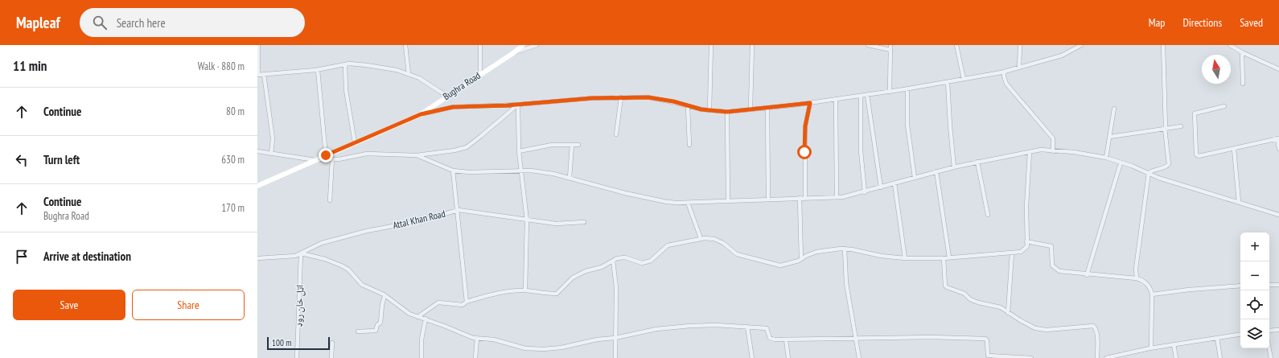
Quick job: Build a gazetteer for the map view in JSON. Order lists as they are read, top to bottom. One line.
{"streets":{"street":["Bughra Road","Attal Khan Road","اټل خان روډ"]},"crossings":[["Attal Khan Road","اټل خان روډ"]],"scale_bar":"100 m","north":"top","page":{"header":"Mapleaf","search":"Search here","nav":["Map","Directions","Saved"],"heading":["11 min","Walk · 880 m"],"list":[["Continue","80 m"],["Turn left","630 m"],["Continue","Bughra Road","170 m"],"Arrive at destination"],"map_buttons":["+","−"],"buttons":["Save","Share"],"scale":"100 m"}}
